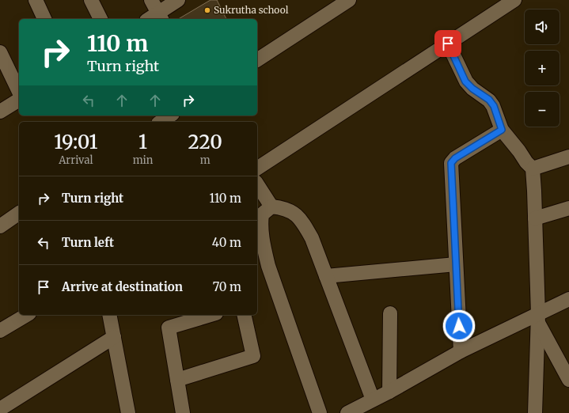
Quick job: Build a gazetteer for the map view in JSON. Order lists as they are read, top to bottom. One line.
{"places":["Sukrutha school"],"page":{"map_buttons":["+","−"],"turn":["110 m","Turn right"],"eta":["19:01","Arrival","1","min","220","m"],"list":[{"name":"Turn right","value":"110 m"},{"name":"Turn left","value":"40 m"},{"name":"Arrive at destination","value":"70 m"}]}}
